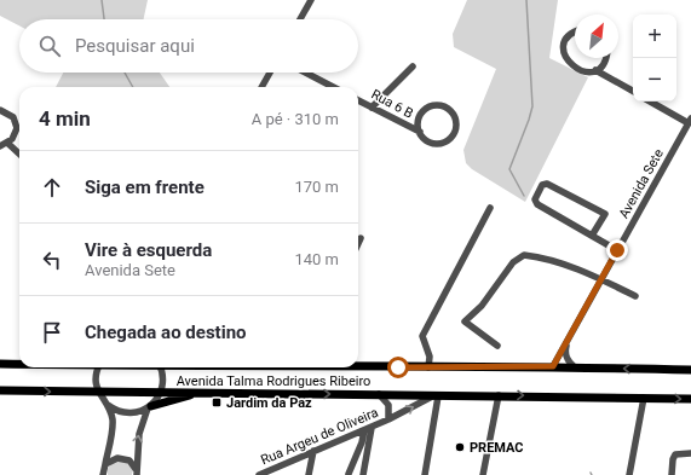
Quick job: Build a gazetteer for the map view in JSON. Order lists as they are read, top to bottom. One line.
{"streets":{"main road":["Avenida Talma Rodrigues Ribeiro"],"street":["Rua 6 B","Avenida Sete","Rua Argeu de Oliveira"]},"crossings":[["Avenida Sete","Avenida Talma Rodrigues Ribeiro"],["Avenida Talma Rodrigues Ribeiro","Rua Argeu de Oliveira"]],"places":{"transit":["Jardim da Paz"],"other":["PREMAC"]},"north":"top right","page":{"map_buttons":["+","−"],"search":"Pesquisar aqui","heading":["4 min","A pé · 310 m"],"list":[["Siga em frente","170 m"],["Vire à esquerda","Avenida Sete","140 m"],"Chegada ao destino"]}}
